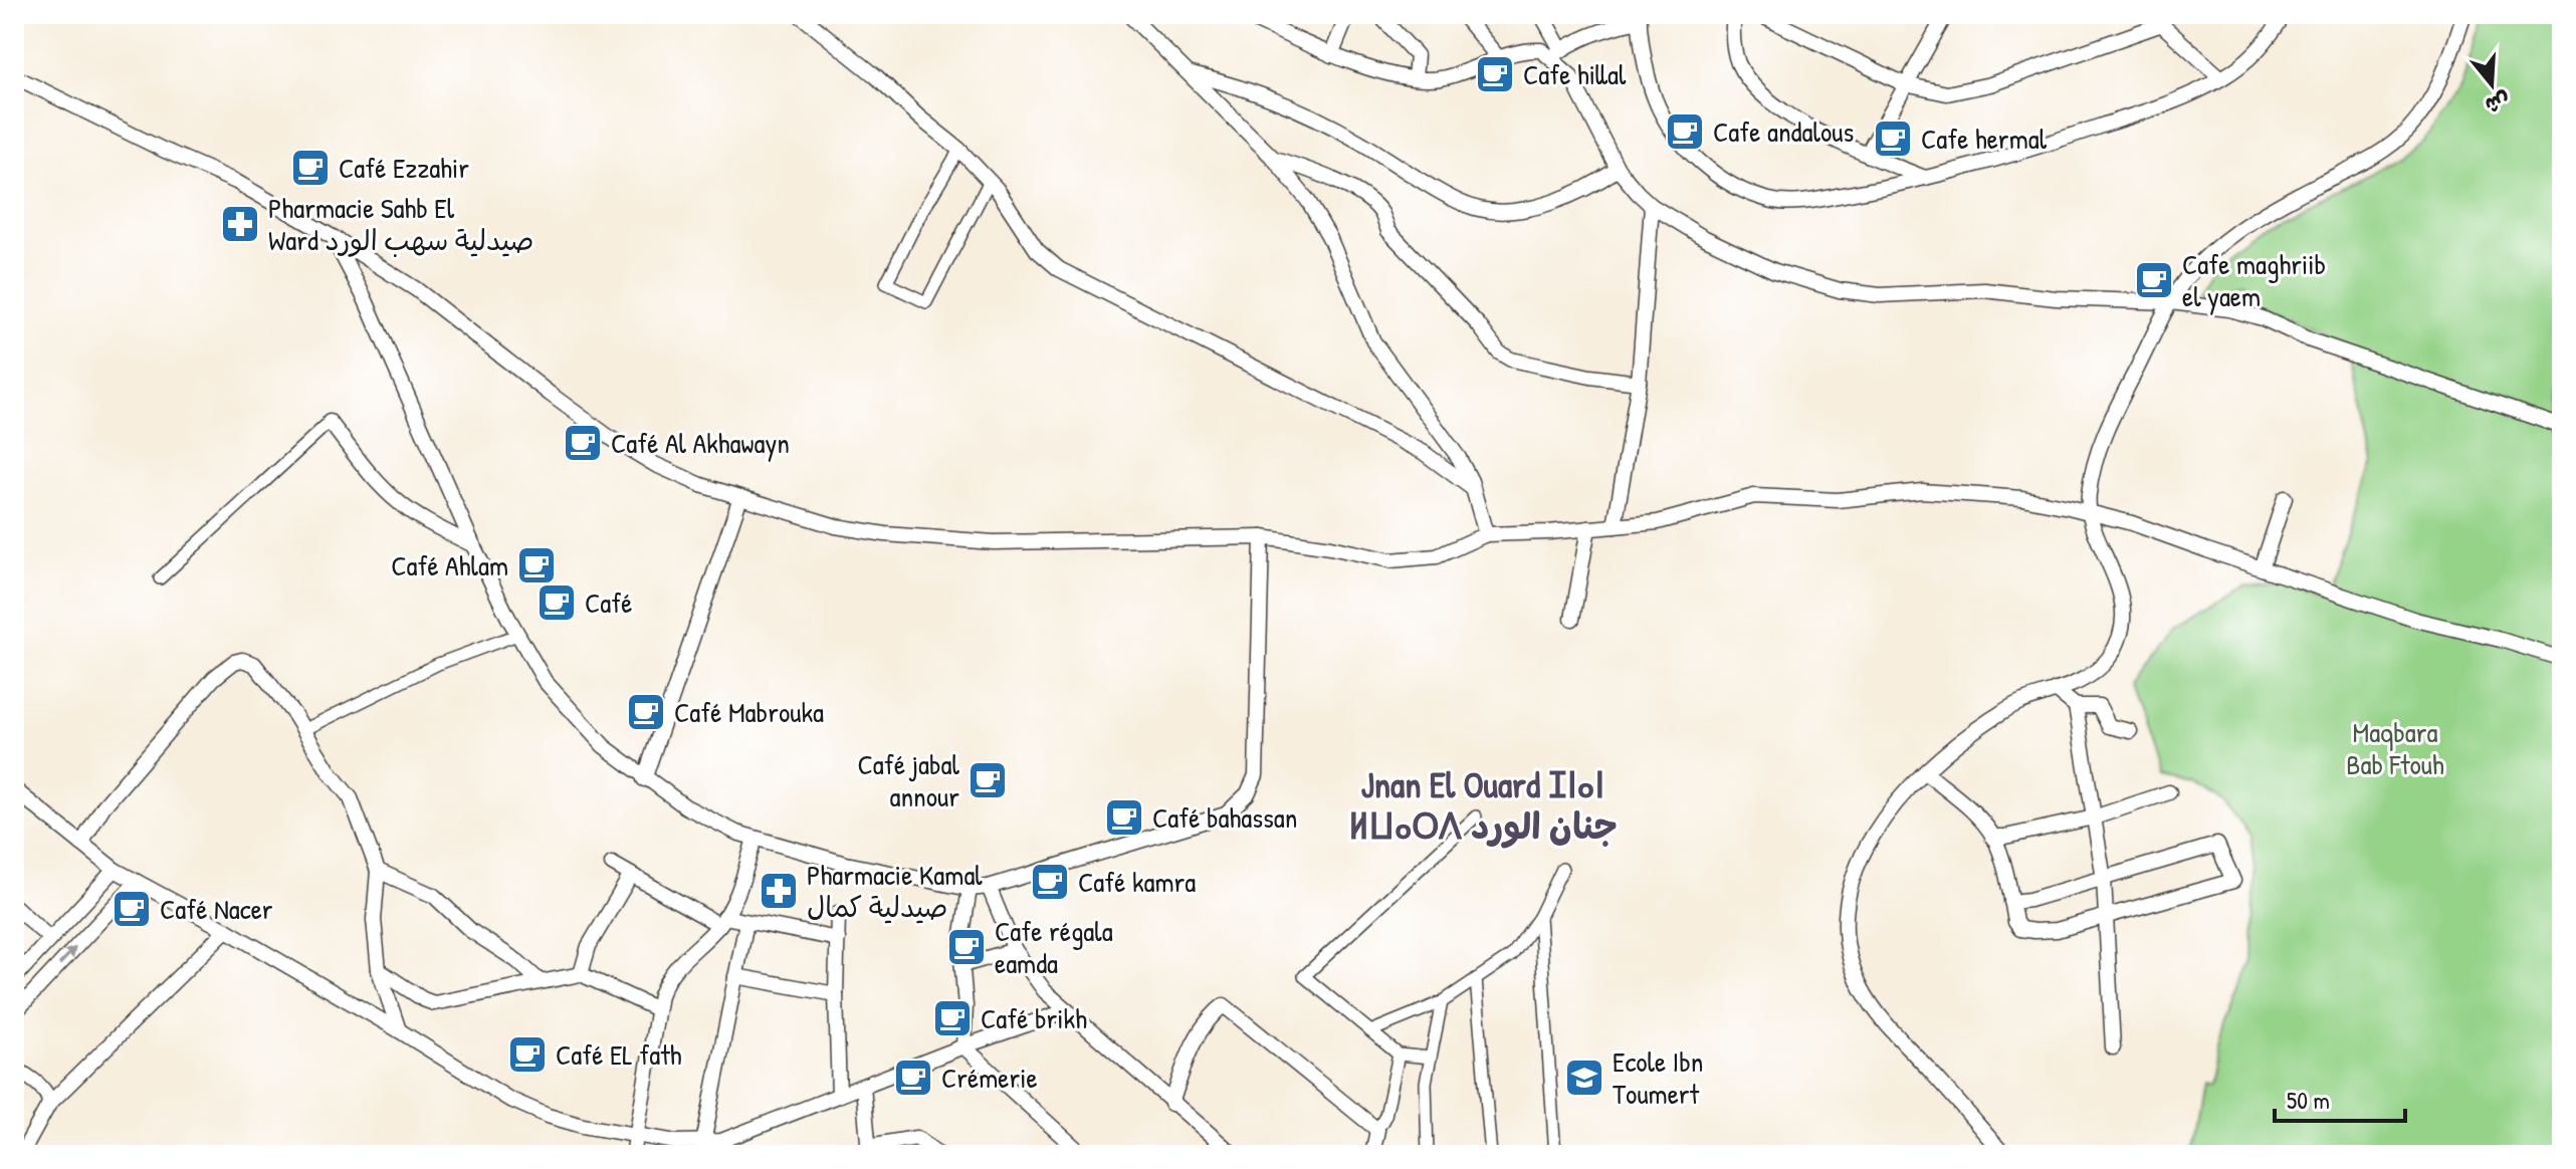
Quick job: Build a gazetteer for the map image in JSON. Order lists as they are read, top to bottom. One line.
{"districts":["Jnan El Ouard ⵊⵏⴰⵏ ⵍⵡⴰⵔⴷ جنان الورد"],"parks":["Maqbara Bab Ftouh"],"places":{"cafe":["Cafe hillal","Cafe andalous","Cafe hermal","Café Ezzahir","Cafe maghriib el yaem","Café Al Akhawayn","Café Ahlam","Café","Café Mabrouka","Café jabal annour","Café bahassan","Café kamra","Café Nacer","Cafe régala eamda","Café brikh","Café EL fath","Crémerie"],"pharmacy":["Pharmacie Sahb El Ward صيدلية سهب الورد","Pharmacie Kamal صيدلية كمال"],"school or university":["Ecole Ibn Toumert"]},"scale_bar":"50 m","north":"bottom"}
